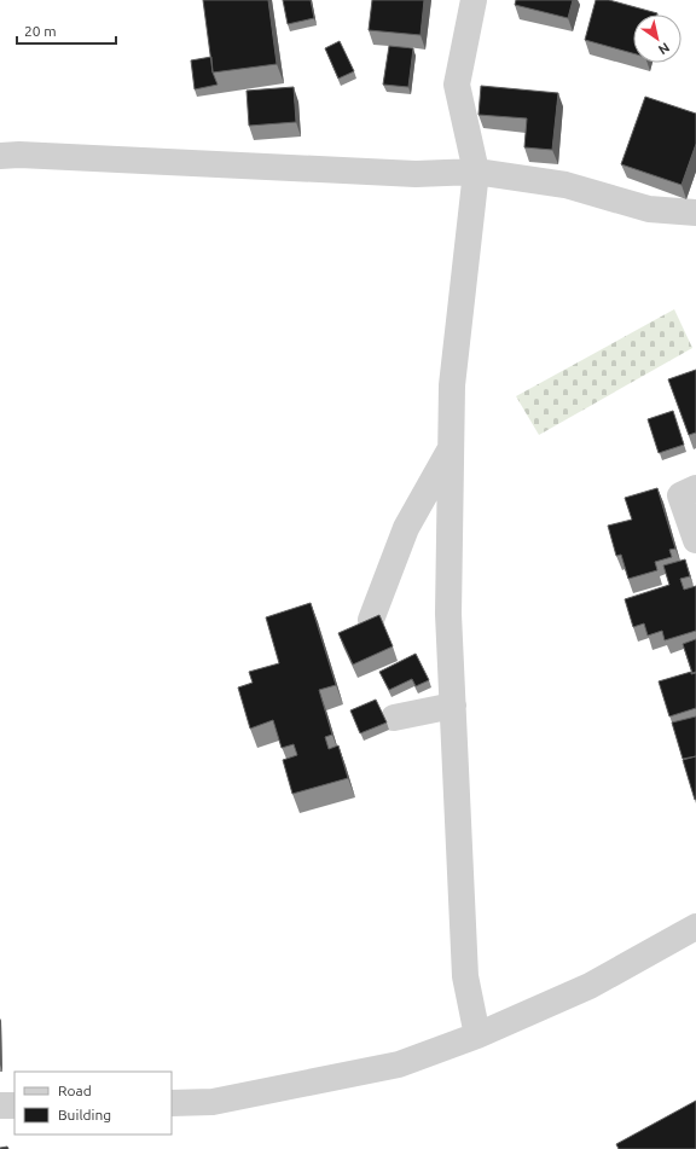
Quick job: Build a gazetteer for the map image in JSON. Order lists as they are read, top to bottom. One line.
{"legend":["Road","Building"],"scale_bar":"20 m","north":"bottom right"}
